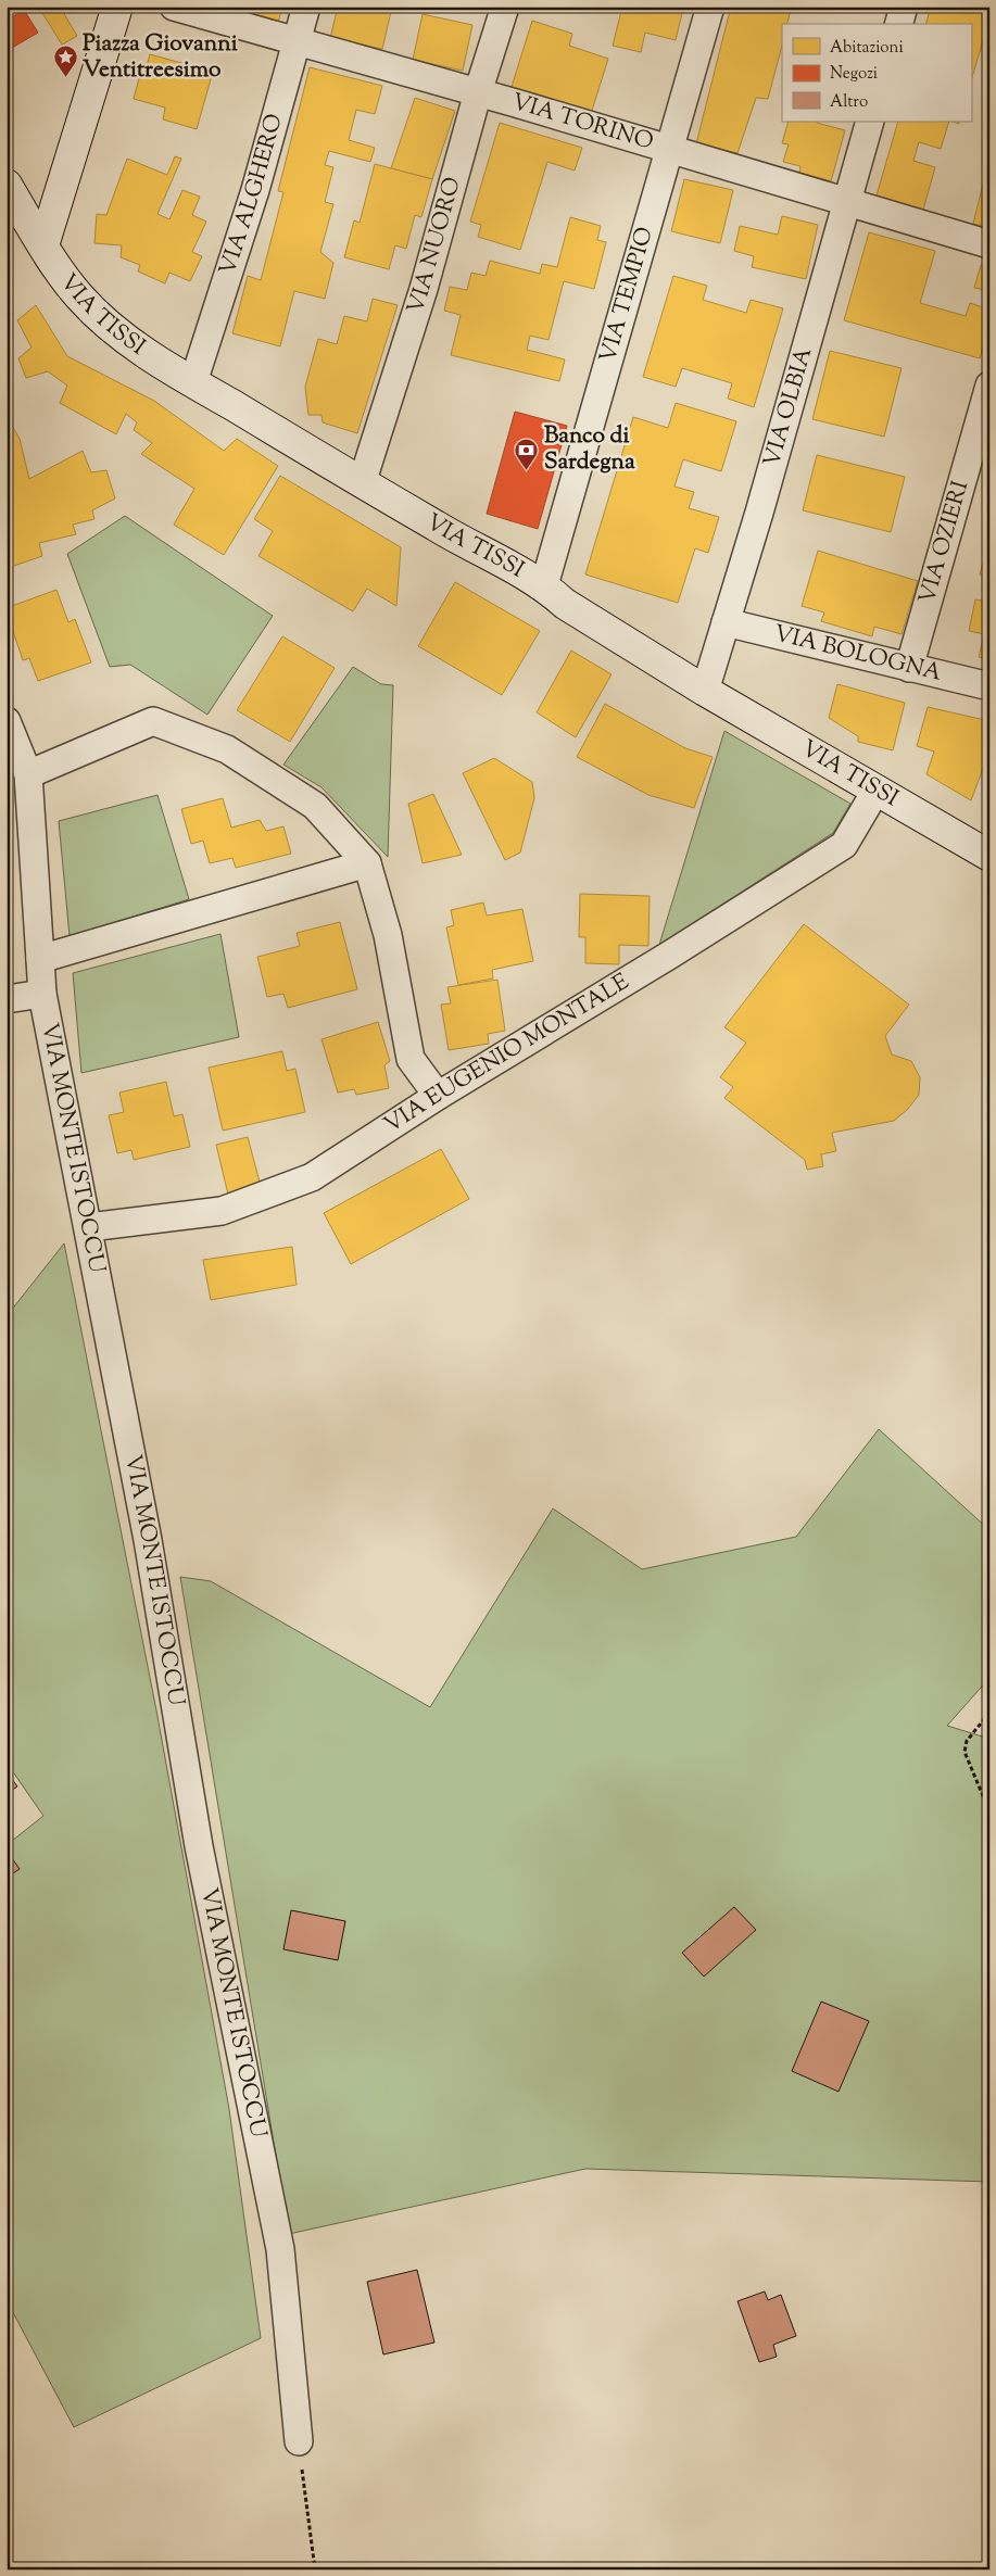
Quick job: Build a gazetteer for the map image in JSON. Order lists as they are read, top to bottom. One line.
{"streets":{"main road":["VIA TISSI"],"street":["VIA TORINO","VIA ALGHERO","VIA NUORO","VIA TEMPIO","VIA OLBIA","VIA OZIERI","VIA BOLOGNA","VIA EUGENIO MONTALE","VIA MONTE ISTOCCU"]},"crossings":[["VIA TORINO","VIA ALGHERO"],["VIA TORINO","VIA NUORO"],["VIA TORINO","VIA TEMPIO"],["VIA TORINO","VIA OLBIA"],["VIA ALGHERO","VIA TISSI"],["VIA NUORO","VIA TISSI"],["VIA TEMPIO","VIA TISSI"],["VIA TISSI","VIA OLBIA"],["VIA TISSI","VIA EUGENIO MONTALE"],["VIA OLBIA","VIA BOLOGNA"],["VIA OZIERI","VIA BOLOGNA"],["VIA EUGENIO MONTALE","VIA MONTE ISTOCCU"]],"places":{"place":["Piazza Giovanni Ventitreesimo"],"bank":["Banco di Sardegna"]},"legend":["Abitazioni","Negozi","Altro"]}
